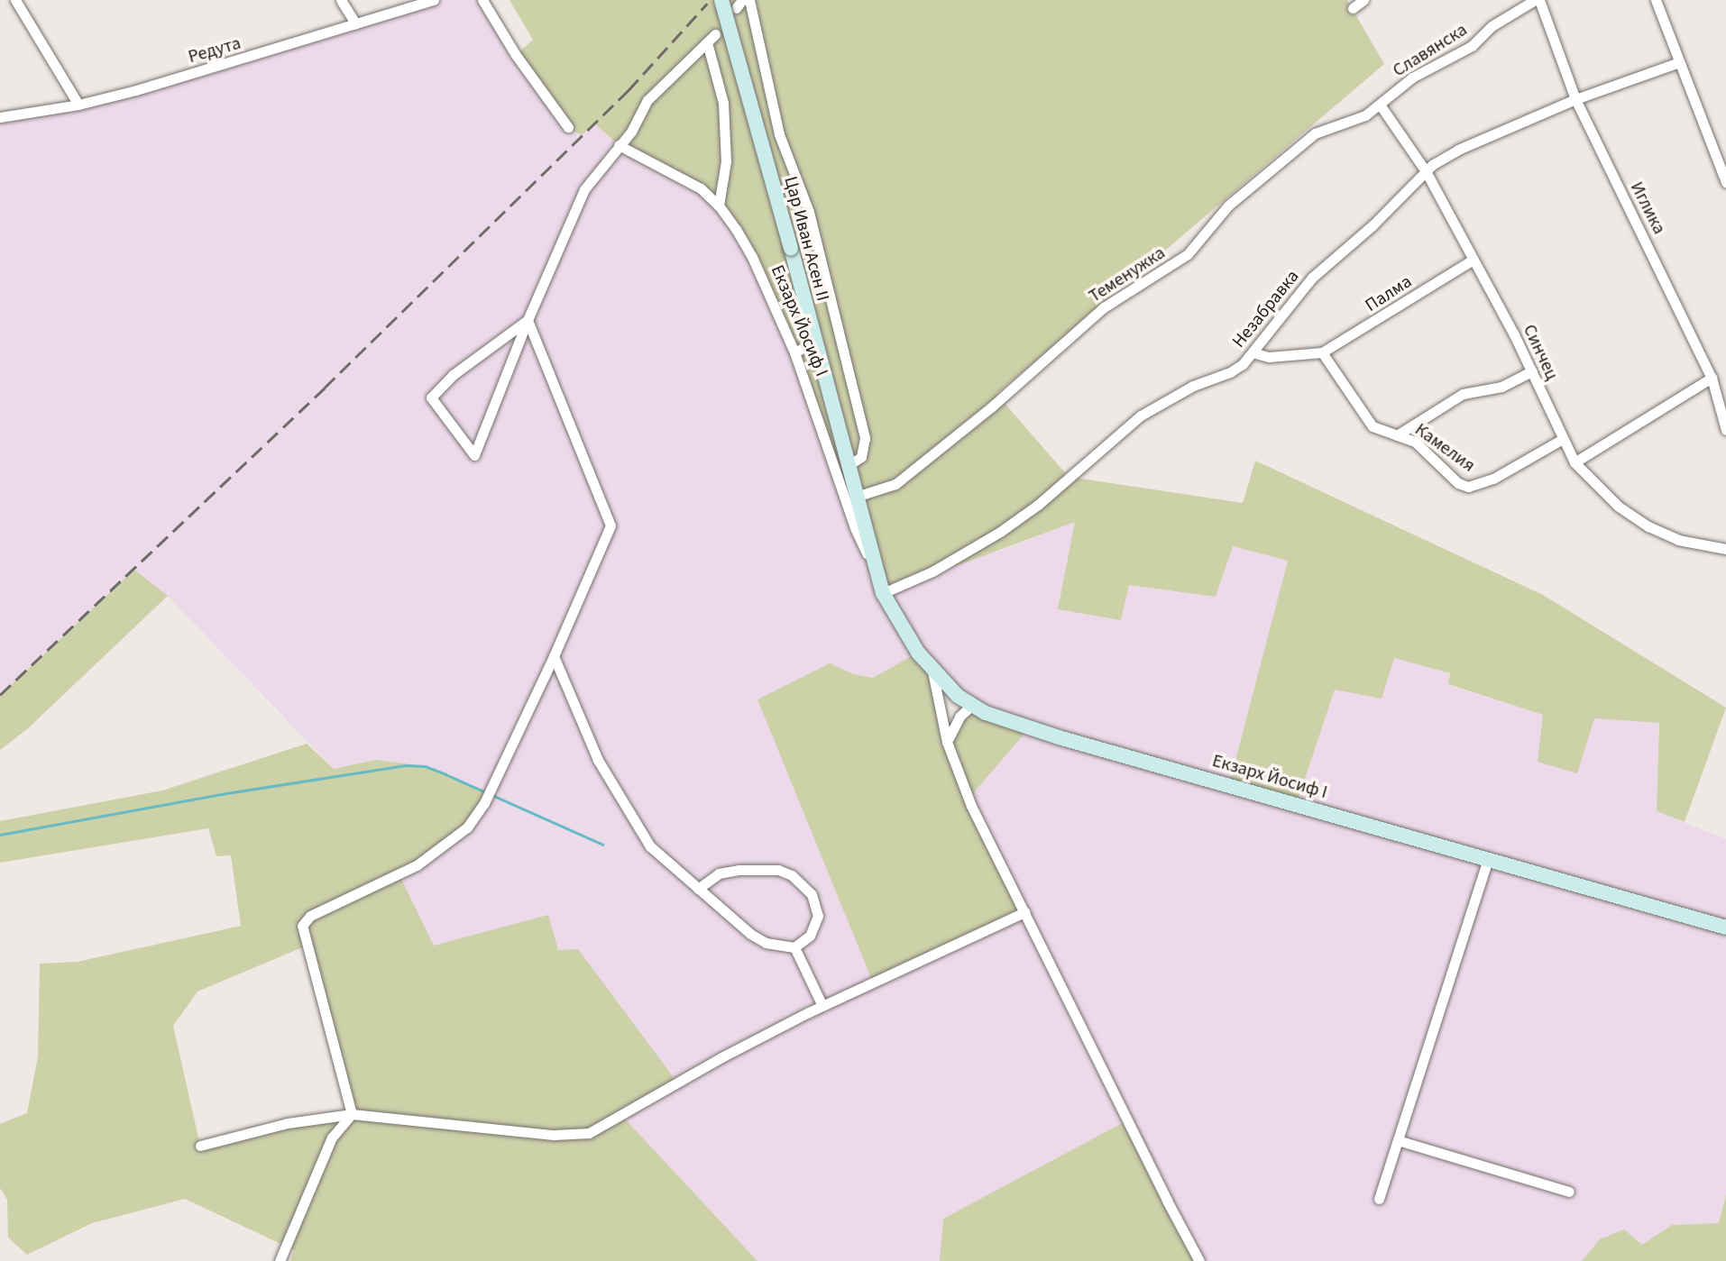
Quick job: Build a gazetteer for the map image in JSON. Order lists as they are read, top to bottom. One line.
{"streets":{"main road":["Цар Иван Асен II","Екзарх Йосиф I"],"street":["Редута","Славянска","Иглика","Теменужка","Палма","Незабравка","Синчец","Камелия"]},"crossings":[["Славянска","Иглика"],["Славянска","Теменужка"],["Славянска","Синчец"],["Иглика","Незабравка"],["Цар Иван Асен II","Теменужка"],["Цар Иван Асен II","Екзарх Йосиф I"],["Теменужка","Екзарх Йосиф I"],["Теменужка","Синчец"],["Палма","Синчец"],["Палма","Камелия"],["Незабравка","Екзарх Йосиф I"],["Незабравка","Синчец"],["Синчец","Камелия"]]}
